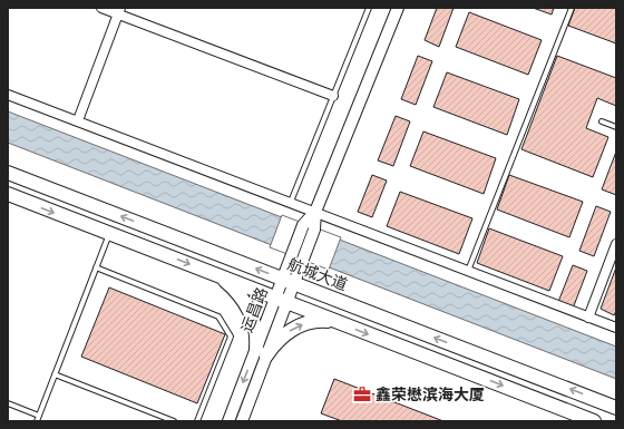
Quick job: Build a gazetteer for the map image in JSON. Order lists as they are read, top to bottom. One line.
{"streets":{"main road":["航城大道"],"street":["运昌路"]},"crossings":[["航城大道","运昌路"]],"places":{"office":["鑫荣懋滨海大厦"]}}
